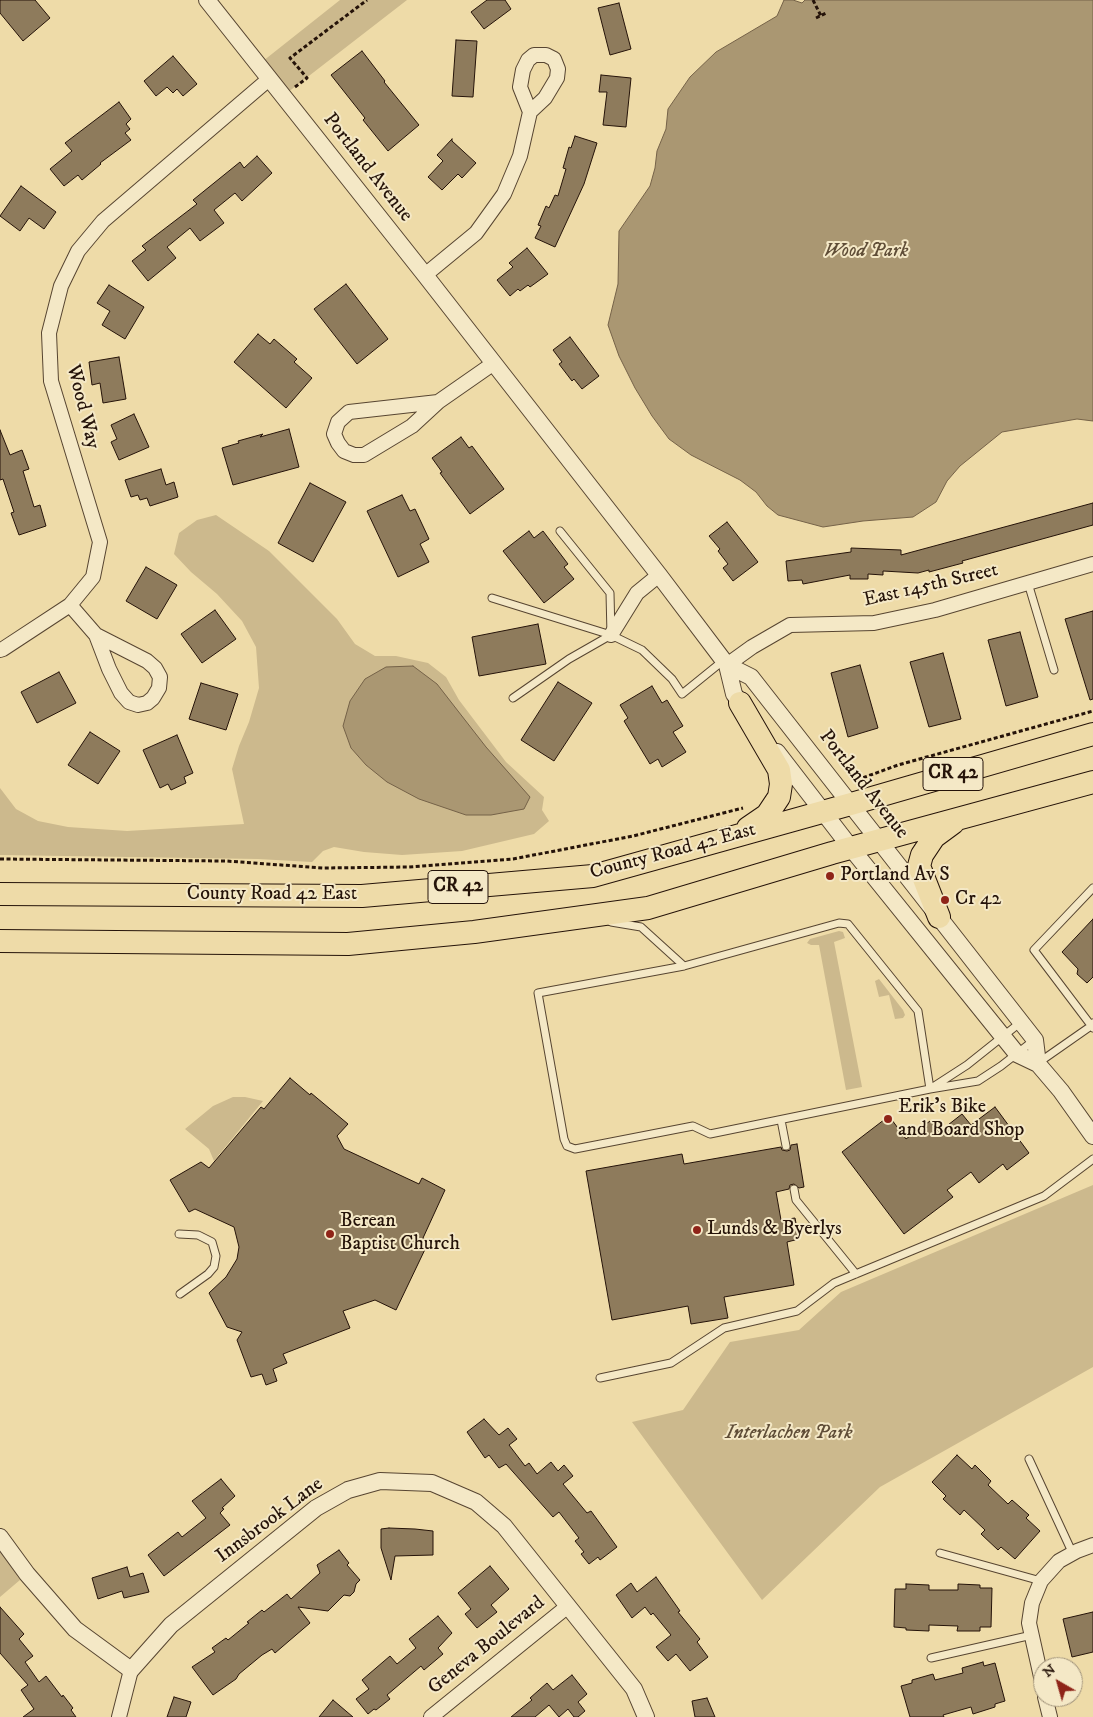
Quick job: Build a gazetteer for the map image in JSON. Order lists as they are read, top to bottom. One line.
{"streets":{"highway":["CR 42","County Road 42 East"],"street":["Portland Avenue","Wood Way","East 145th Street","Innsbrook Lane","Geneva Boulevard"]},"crossings":[["Portland Avenue","Wood Way"],["Portland Avenue","East 145th Street"],["Portland Avenue","County Road 42 East"],["Innsbrook Lane","Geneva Boulevard"]],"parks":["Wood Park","Interlachen Park"],"places":["Portland Av S","Cr 42","Erik's Bike and Board Shop","Lunds & Byerlys","Berean Baptist Church"],"north":"top left"}
